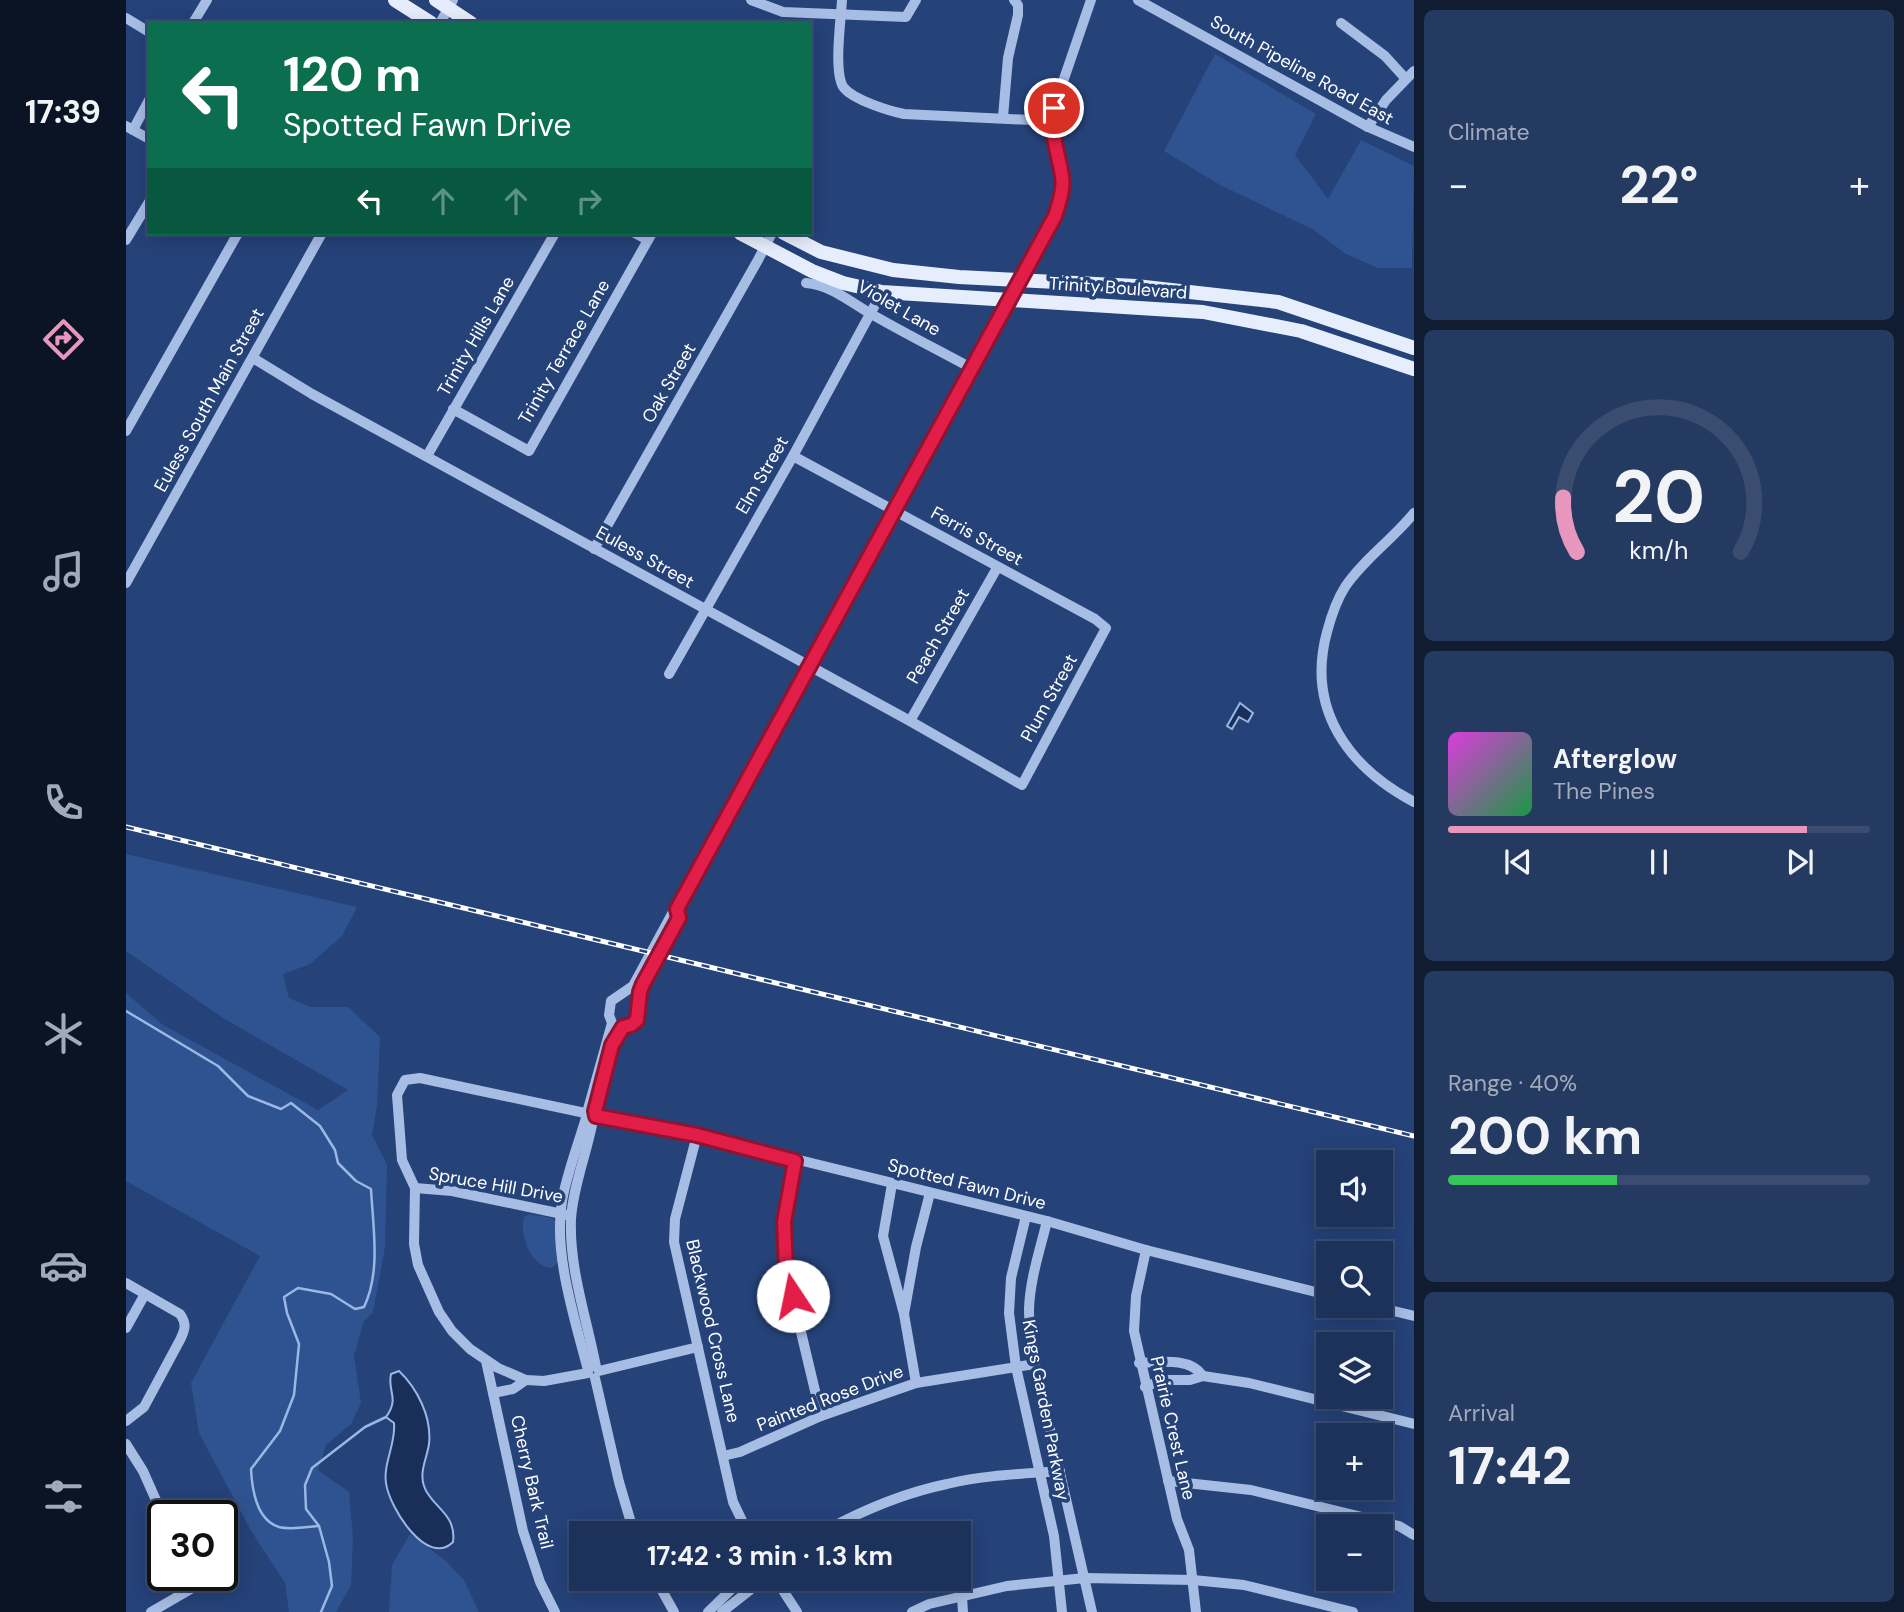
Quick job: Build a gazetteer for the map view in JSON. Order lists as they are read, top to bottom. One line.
{"streets":{"main road":["Trinity Boulevard"],"street":["South Pipeline Road East","Violet Lane","Trinity Hills Lane","Trinity Terrace Lane","Oak Street","Euless South Main Street","Elm Street","Ferris Street","Euless Street","Peach Street","Plum Street","Spotted Fawn Drive","Spruce Hill Drive","Blackwood Cross Lane","Painted Rose Drive","Kings Garden Parkway","Prairie Crest Lane","Cherry Bark Trail"]},"crossings":[["Trinity Boulevard","Oak Street"],["Trinity Boulevard","Elm Street"],["Violet Lane","Elm Street"],["Trinity Hills Lane","Trinity Terrace Lane"],["Trinity Hills Lane","Euless Street"],["Oak Street","Euless Street"],["Euless South Main Street","Euless Street"],["Elm Street","Ferris Street"],["Elm Street","Euless Street"],["Ferris Street","Peach Street"],["Ferris Street","Plum Street"],["Euless Street","Peach Street"],["Euless Street","Plum Street"],["Spotted Fawn Drive","Spruce Hill Drive"],["Spotted Fawn Drive","Blackwood Cross Lane"],["Spotted Fawn Drive","Kings Garden Parkway"],["Spotted Fawn Drive","Prairie Crest Lane"],["Blackwood Cross Lane","Painted Rose Drive"],["Painted Rose Drive","Kings Garden Parkway"]],"page":{"tabs":"17:39","tile":["Climate",["Range · 40%","200 km"],["Arrival","17:42"]],"turn":["120 m","Spotted Fawn Drive"],"heat":["−","22°","+"],"song":["Afterglow","The Pines"],"map_buttons":["+","−"],"limit":"30","trip":"17:42 · 3 min · 1.3 km","gauge":["20","km/h"]}}
